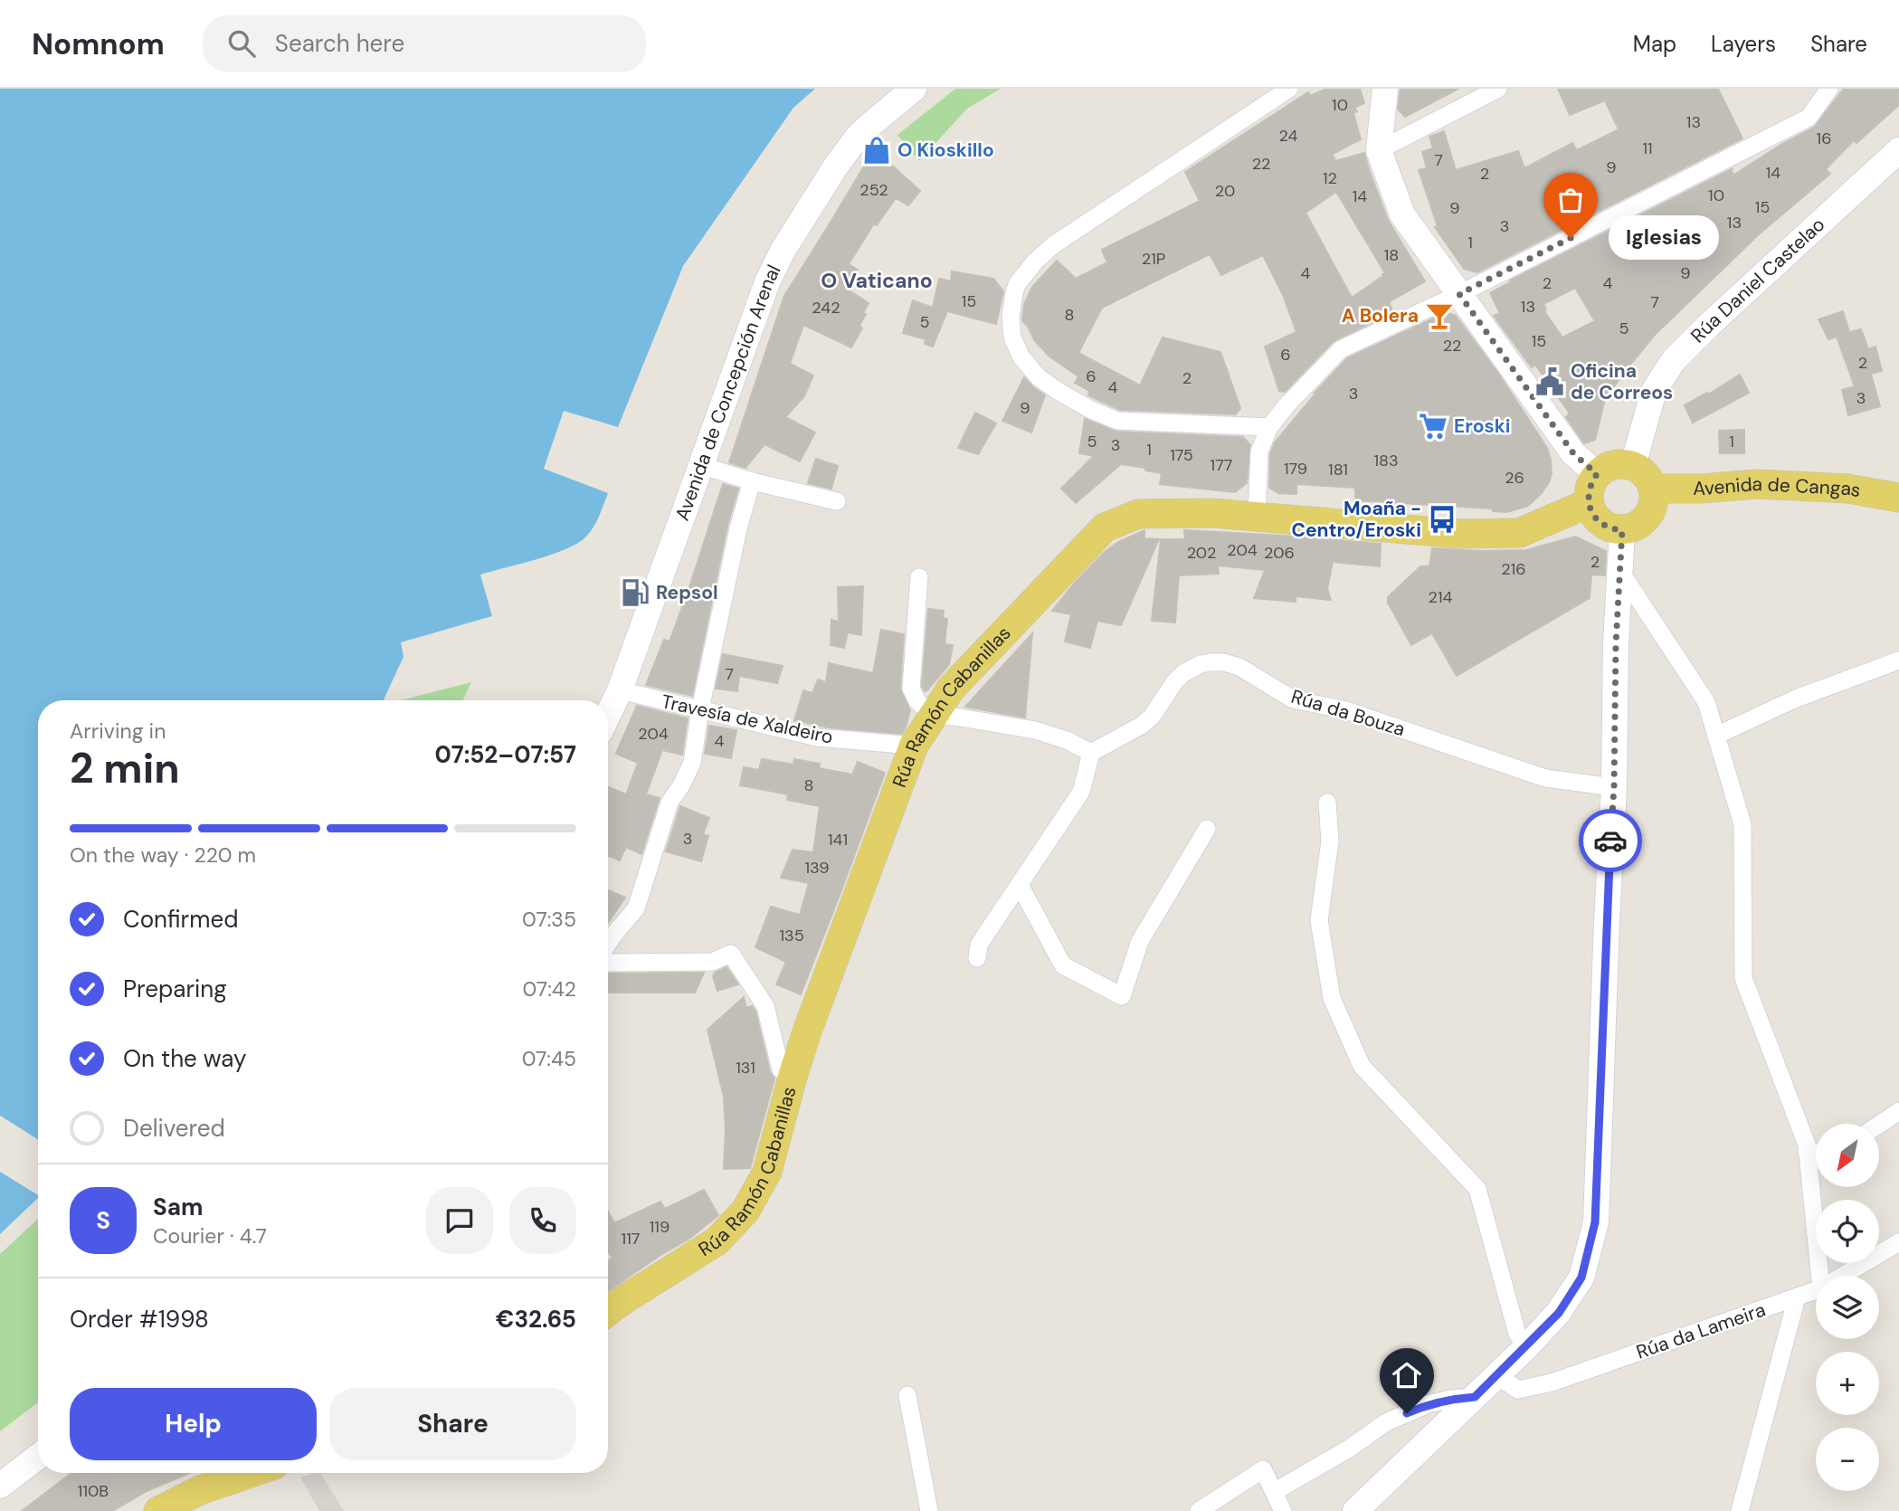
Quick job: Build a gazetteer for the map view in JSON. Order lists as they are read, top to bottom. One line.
{"streets":{"main road":["Avenida de Cangas","Rúa Ramón Cabanillas"],"street":["Rúa Daniel Castelao","Avenida de Concepción Arenal","Rúa da Bouza","Travesía de Xaldeiro","Rúa da Lameira"]},"crossings":[["Rúa Daniel Castelao","Avenida de Cangas"],["Rúa Daniel Castelao","Rúa Ramón Cabanillas"],["Avenida de Concepción Arenal","Travesía de Xaldeiro"],["Avenida de Cangas","Rúa Ramón Cabanillas"],["Rúa Ramón Cabanillas","Travesía de Xaldeiro"]],"districts":["O Vaticano"],"places":{"shop":["O Kioskillo"],"other":["Iglesias"],"bar":["A Bolera"],"public building":["Oficina de Correos"],"supermarket":["Eroski"],"bus stop":["Moaña - Centro/Eroski"],"fuel station":["Repsol"]},"house_numbers":["10","13","24","16","11","7","22","9","14","2","12","252","20","10","14","15","9","13","3","1","18","21P","4","9","2","4","15","7","13","242","8","5","5","15","22","6","2","6","2","4","3","3","9","5","1","3","1","175","183","177","179","181","26","204","202","206","2","216","214","7","204","4","8","3","141","139","135","131","119","117","110B"],"north":"bottom left","page":{"header":"Nomnom","search":"Search here","nav":["Map","Layers","Share"],"bubble":"Iglesias","heading":["2 min","Arriving in","07:52–07:57"],"panel":["Sam","Courier · 4.7","Order #1998","€32.65"],"bar":"On the way · 220 m","list":[["Confirmed","07:35"],["Preparing","07:42"],["On the way","07:45"],"Delivered"],"map_buttons":["+","−"],"round":"S","buttons":["Help","Share"]}}
